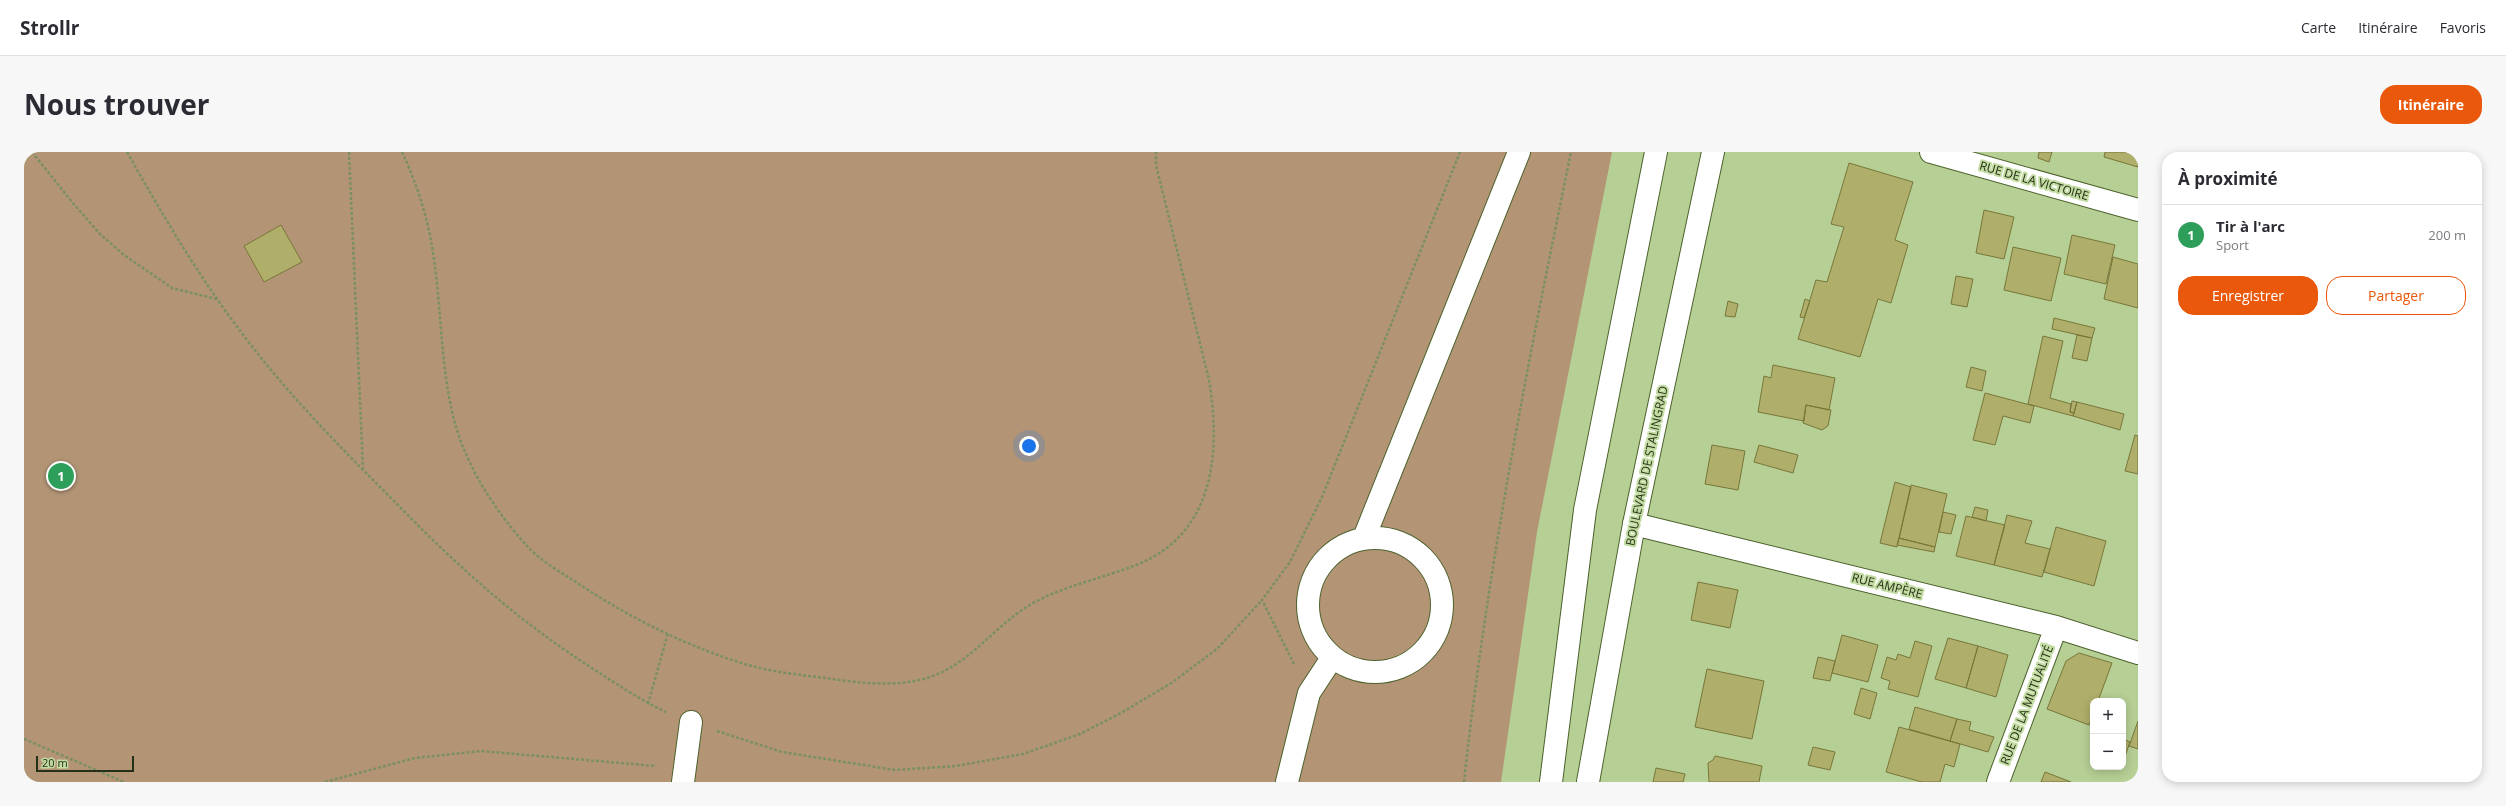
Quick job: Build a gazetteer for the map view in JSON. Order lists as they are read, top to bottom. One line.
{"streets":{"main road":["RUE DE LA VICTOIRE","BOULEVARD DE STALINGRAD","RUE AMPÈRE","RUE DE LA MUTUALITÉ"]},"crossings":[["BOULEVARD DE STALINGRAD","RUE AMPÈRE"],["RUE AMPÈRE","RUE DE LA MUTUALITÉ"]],"scale_bar":"20 m","page":{"header":"Strollr","nav":["Carte","Itinéraire","Favoris"],"title":"Nous trouver","buttons":["Itinéraire",["Enregistrer","Partager"]],"heading":"À proximité","list":[{"mark":"1","name":"Tir à l'arc","note":"Sport","value":"200 m"}],"pins":"1","map_buttons":["+","−"],"scale":"20 m"}}
